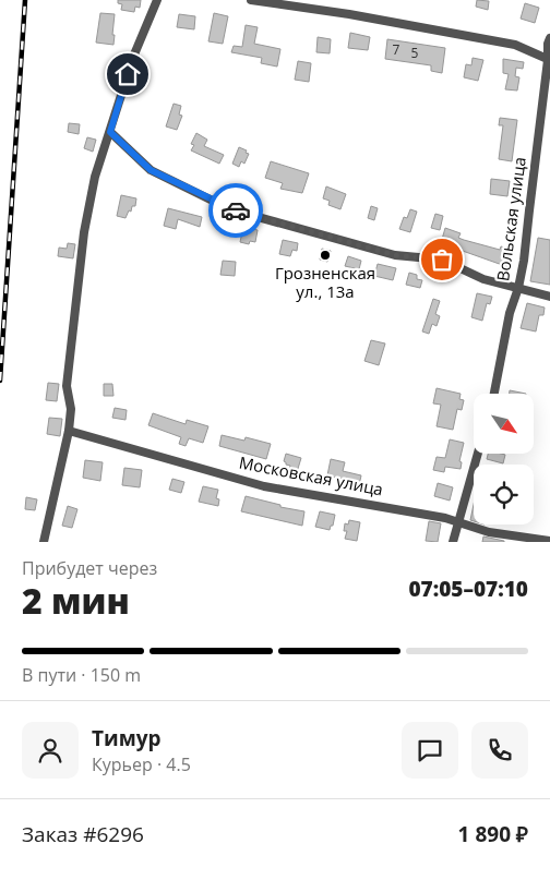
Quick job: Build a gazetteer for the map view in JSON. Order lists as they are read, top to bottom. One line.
{"streets":{"street":["Вольская улица","Московская улица"]},"places":["Грозненская ул., 13а"],"house_numbers":["7","5"],"north":"bottom right","page":{"heading":["2 мин","Прибудет через","07:05–07:10"],"panel":["Тимур","Курьер · 4.5","Заказ #6296","1 890 ₽"],"bar":"В пути · 150 m"}}
